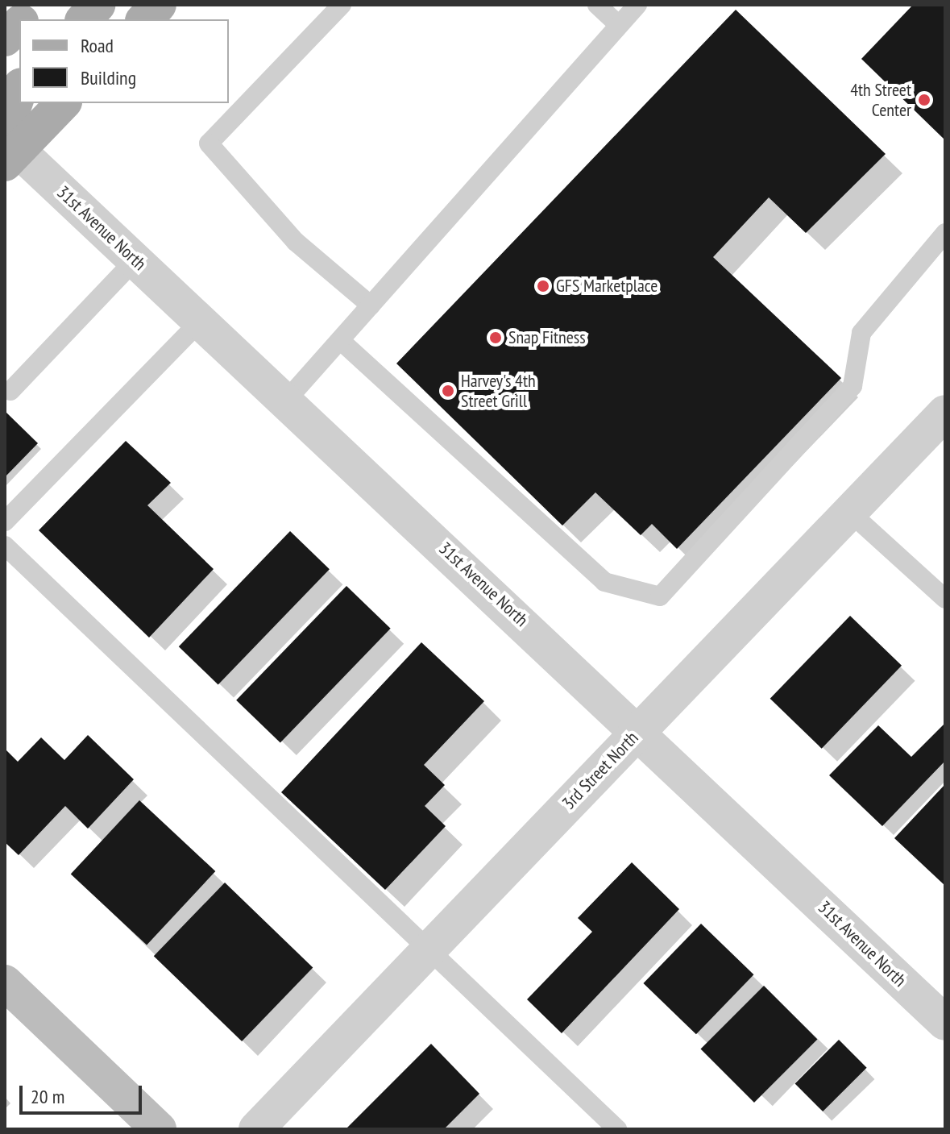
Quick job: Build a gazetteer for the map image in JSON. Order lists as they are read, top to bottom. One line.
{"streets":{"street":["31st Avenue North","3rd Street North"]},"crossings":[["31st Avenue North","3rd Street North"]],"places":["4th Street Center","GFS Marketplace","Snap Fitness","Harvey's 4th Street Grill"],"legend":["Road","Building"],"scale_bar":"20 m"}
